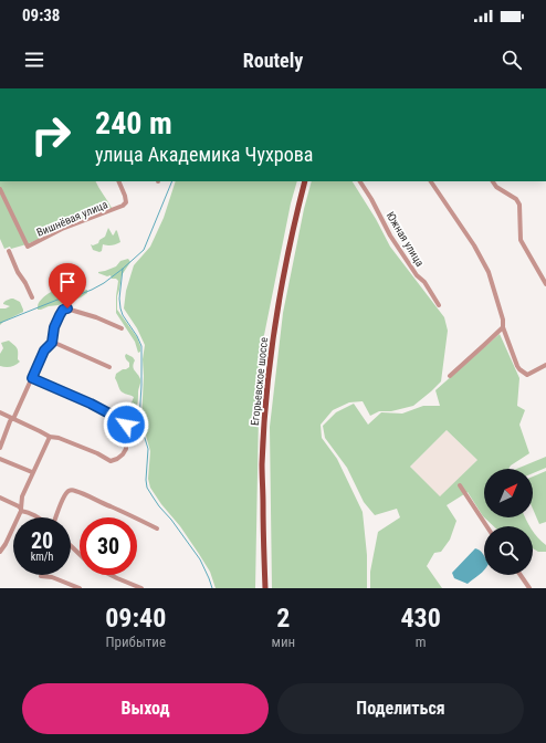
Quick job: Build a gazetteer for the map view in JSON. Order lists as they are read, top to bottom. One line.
{"streets":{"main road":["Егорьевское шоссе"],"street":["Вишнёвая улица","Южная улица"]},"north":"top right","page":{"status":"09:38","header":"Routely","turn":["240 m","улица Академика Чухрова"],"speed":"20 km/h","limit":"30","eta":["09:40","Прибытие","2","мин","430","m"],"buttons":["Выход","Поделиться"]}}
